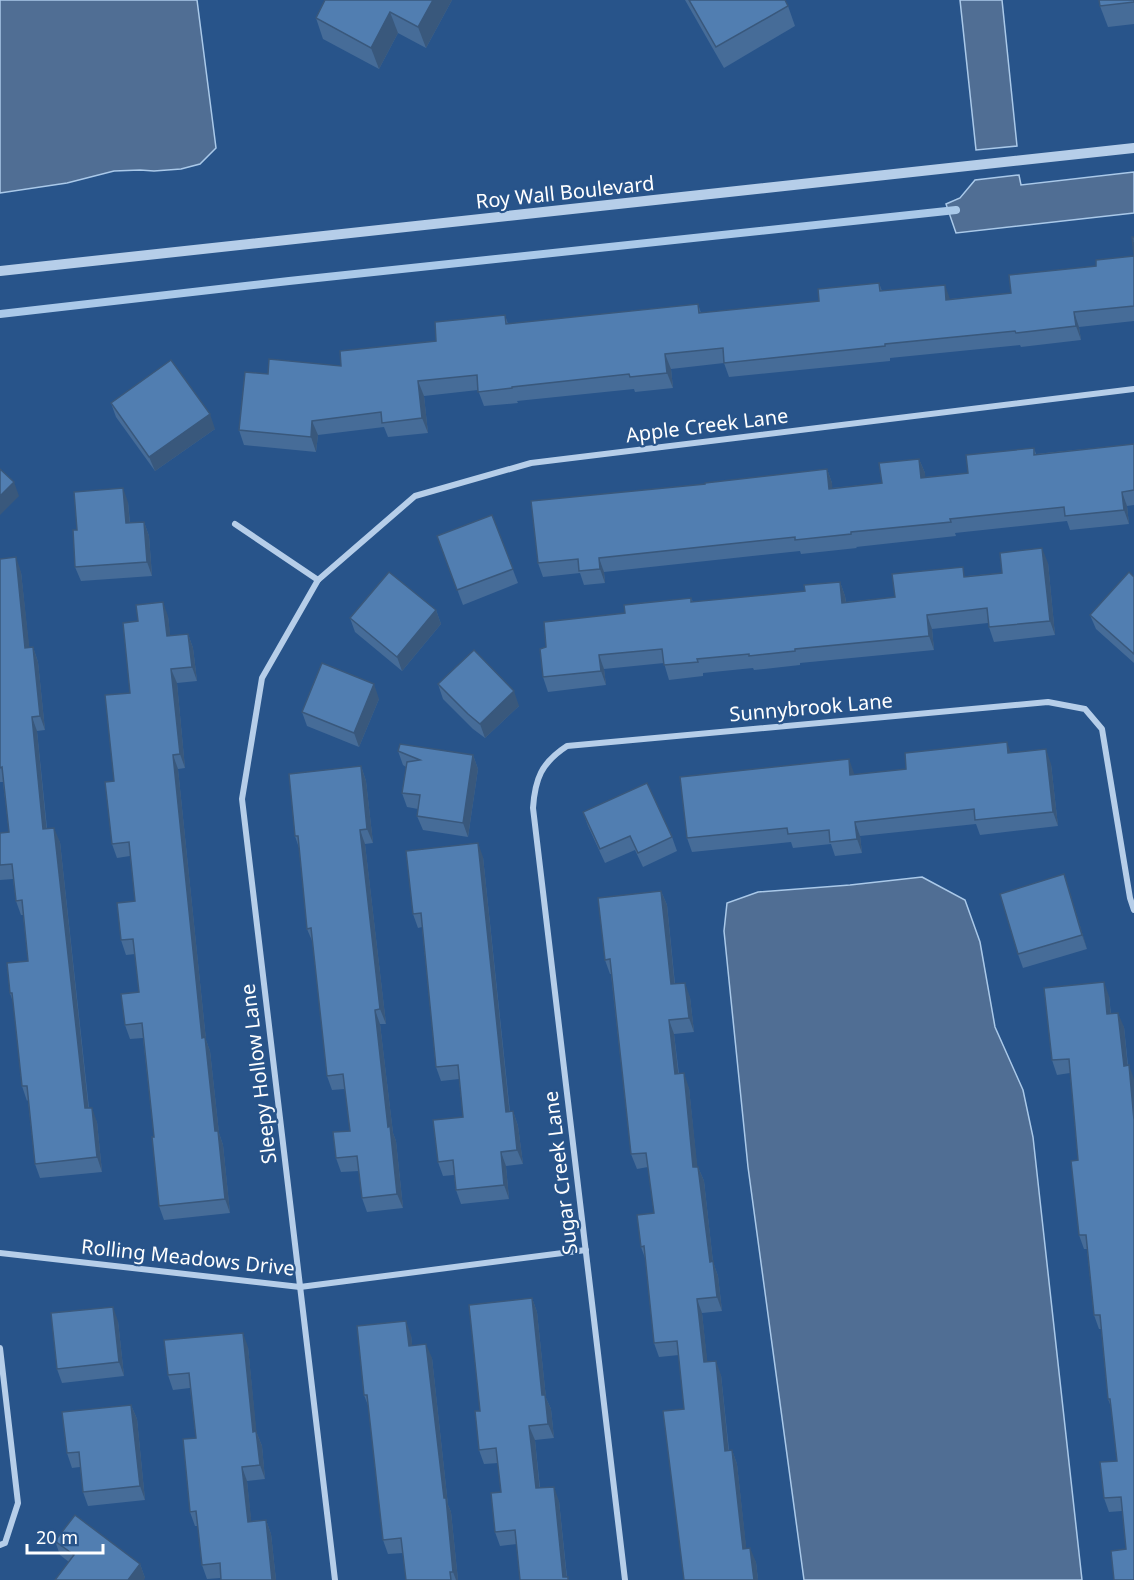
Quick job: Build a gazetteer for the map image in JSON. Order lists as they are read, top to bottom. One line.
{"streets":{"street":["Roy Wall Boulevard","Apple Creek Lane","Sunnybrook Lane","Sleepy Hollow Lane","Sugar Creek Lane","Rolling Meadows Drive"]},"crossings":[["Apple Creek Lane","Sleepy Hollow Lane"],["Sunnybrook Lane","Sugar Creek Lane"],["Sleepy Hollow Lane","Rolling Meadows Drive"],["Sugar Creek Lane","Rolling Meadows Drive"]],"scale_bar":"20 m"}
